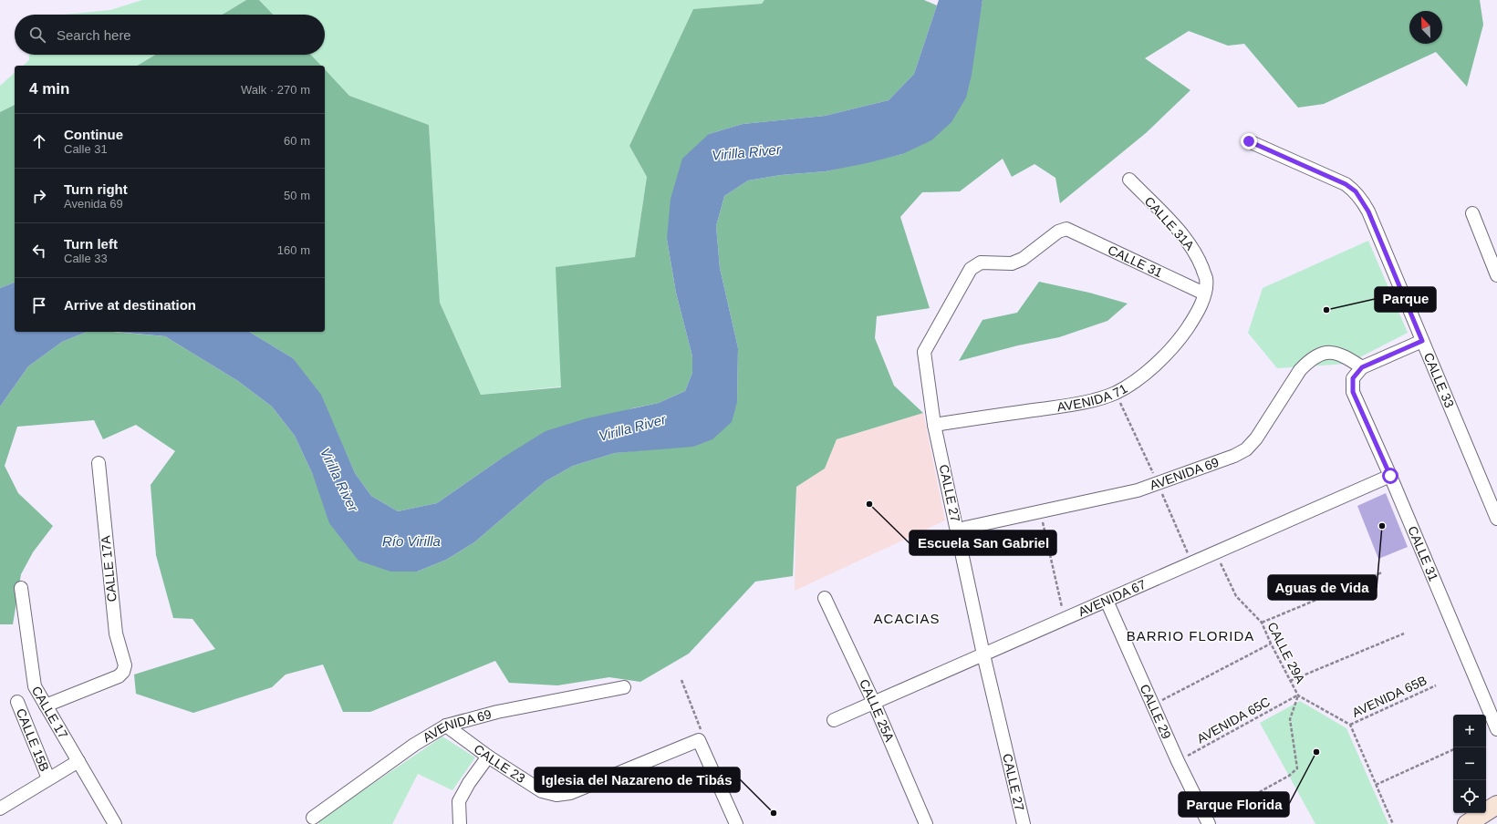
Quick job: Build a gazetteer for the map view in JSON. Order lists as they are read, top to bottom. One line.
{"streets":{"street":["CALLE 31A","CALLE 31","CALLE 33","AVENIDA 71","AVENIDA 69","CALLE 27","CALLE 17A","AVENIDA 67","CALLE 25A","CALLE 17","CALLE 29","CALLE 15B","CALLE 23"],"path":["CALLE 29A","AVENIDA 65B","AVENIDA 65C"]},"crossings":[["CALLE 31A","CALLE 31"],["CALLE 31A","AVENIDA 71"],["CALLE 31","AVENIDA 71"],["CALLE 31","AVENIDA 69"],["CALLE 31","CALLE 27"],["CALLE 31","AVENIDA 67"],["AVENIDA 71","CALLE 27"],["AVENIDA 69","CALLE 27"],["AVENIDA 69","CALLE 23"],["CALLE 27","AVENIDA 67"],["CALLE 17A","CALLE 17"],["AVENIDA 67","CALLE 29A"],["AVENIDA 67","CALLE 25A"],["AVENIDA 67","CALLE 29"],["CALLE 29A","AVENIDA 65B"],["CALLE 29A","AVENIDA 65C"],["CALLE 29","AVENIDA 65C"]],"districts":["ACACIAS","BARRIO FLORIDA"],"water":["Virilla River","Río Virilla"],"places":["Parque","Escuela San Gabriel","Aguas de Vida","Parque Florida","Iglesia del Nazareno de Tibás"],"north":"top left","page":{"search":"Search here","heading":["4 min","Walk · 270 m"],"list":[["Continue","Calle 31","60 m"],["Turn right","Avenida 69","50 m"],["Turn left","Calle 33","160 m"],"Arrive at destination"],"map_buttons":["+","−"]}}
